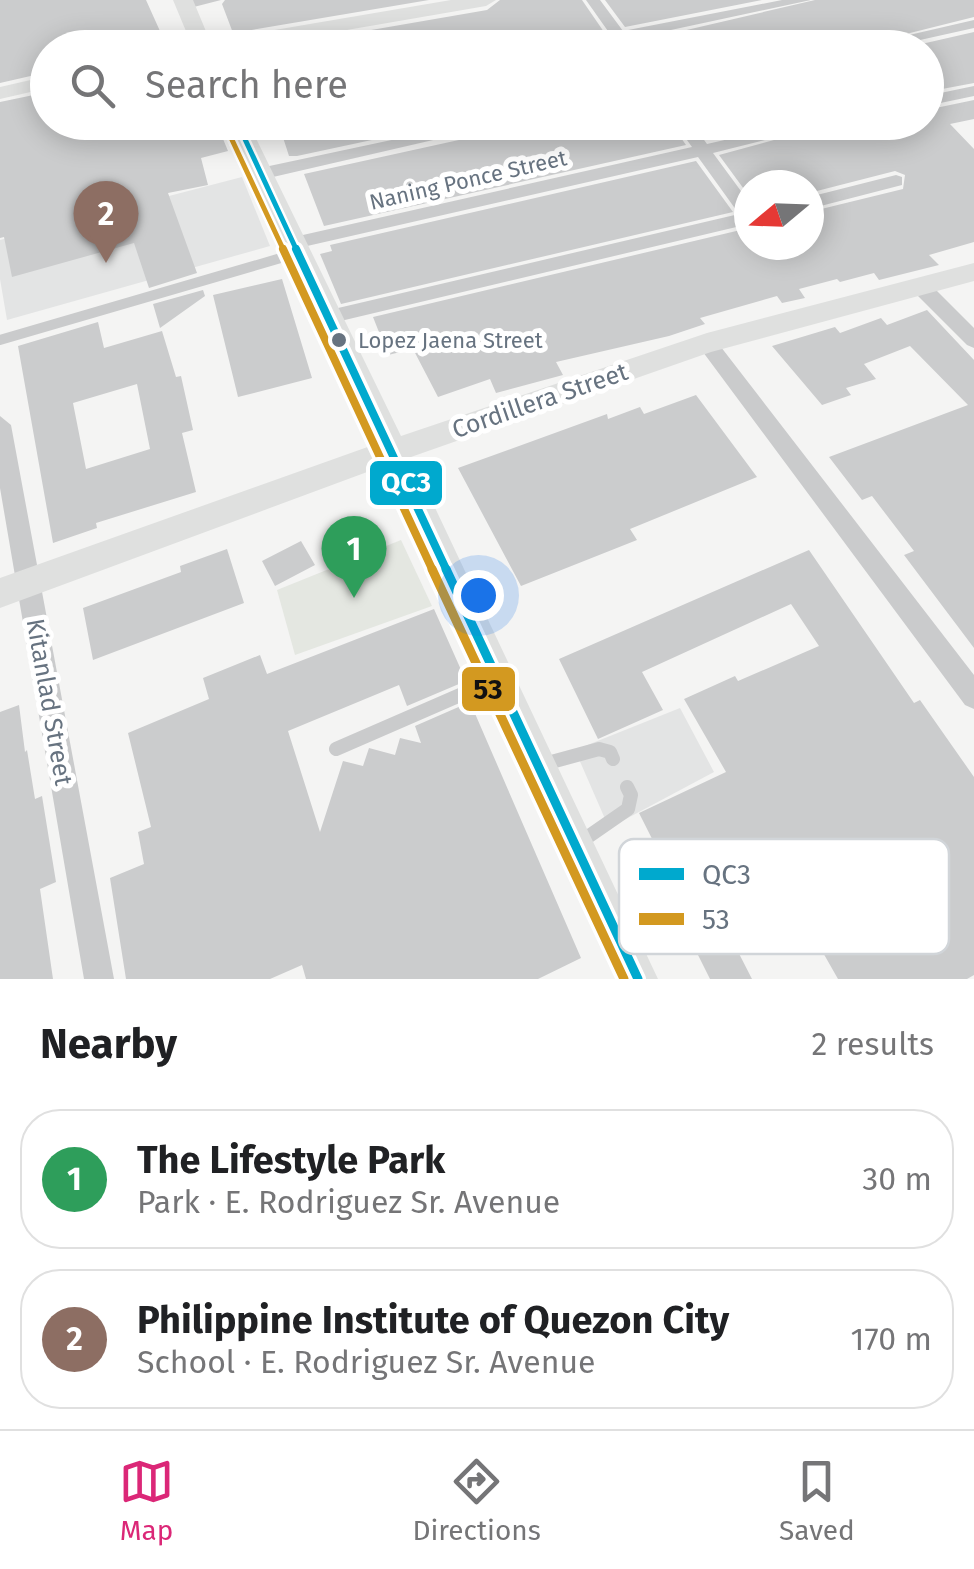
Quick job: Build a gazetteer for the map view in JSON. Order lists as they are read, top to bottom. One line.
{"streets":{"street":["Naning Ponce Street","Cordillera Street","Kitanlad Street"]},"crossings":[["Cordillera Street","Kitanlad Street"]],"places":["Lopez Jaena Street"],"lines":["transit line QC3","transit line 53"],"legend":["QC3","53"],"north":"left","page":{"search":"Search here","pins":["2","1"],"heading":["Nearby","2 results"],"list":[{"mark":"1","name":"The Lifestyle Park","note":"Park · E. Rodriguez Sr. Avenue","value":"30 m"},{"mark":"2","name":"Philippine Institute of Quezon City","note":"School · E. Rodriguez Sr. Avenue","value":"170 m"}],"nav":["Map","Directions","Saved"]}}
